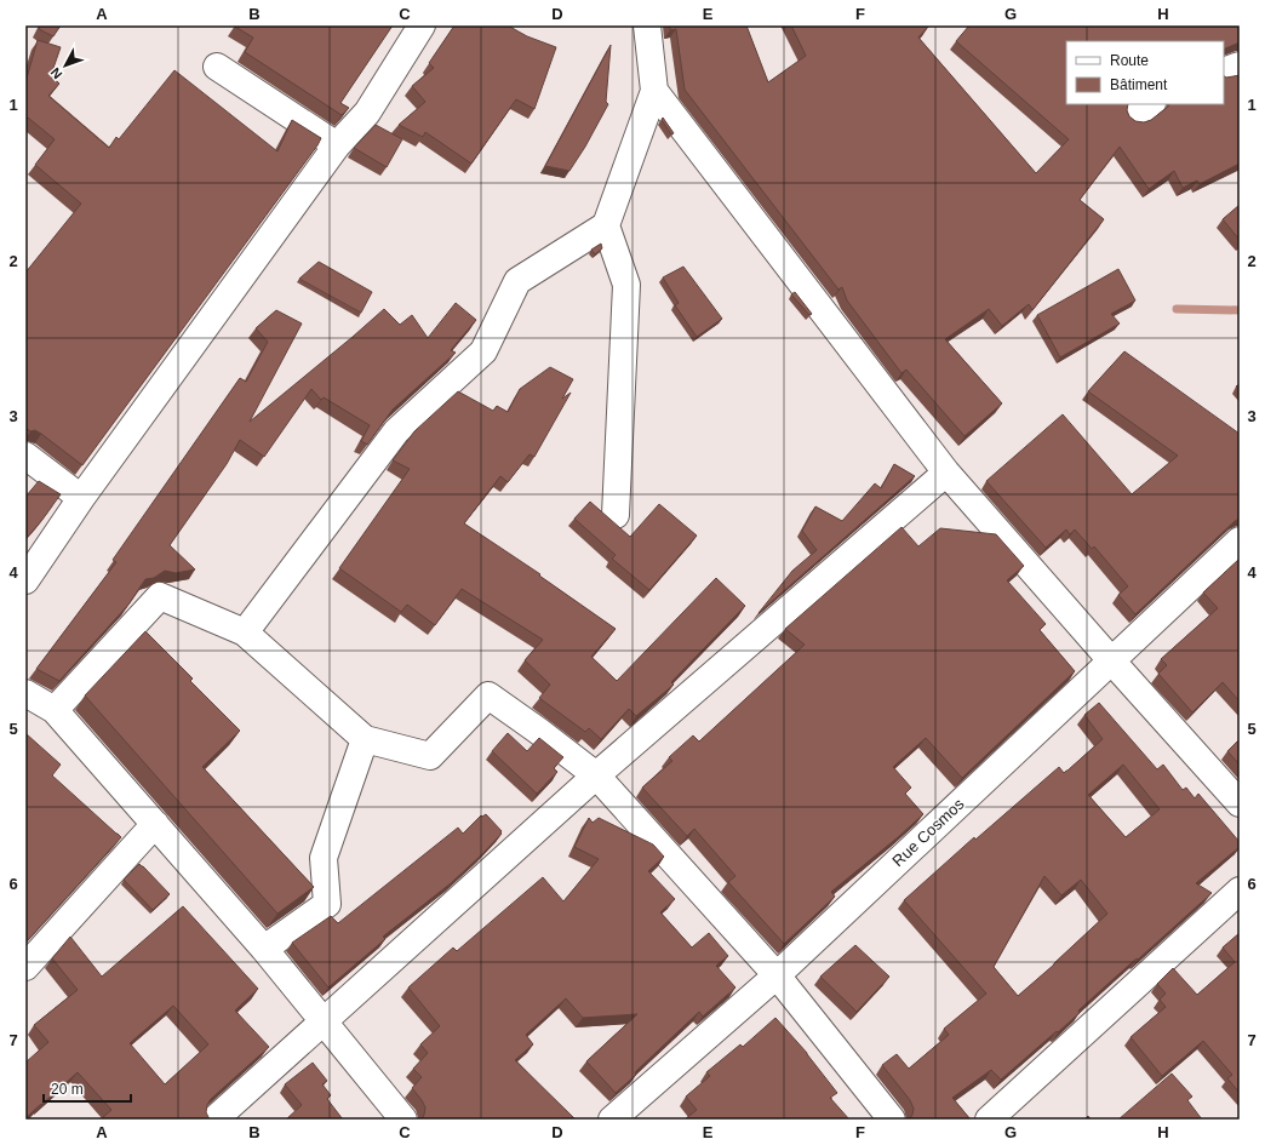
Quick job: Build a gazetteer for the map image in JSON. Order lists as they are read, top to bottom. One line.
{"streets":{"street":["Rue Cosmos"]},"legend":["Route","Bâtiment"],"scale_bar":"20 m","north":"bottom left","grid":{"columns":["A","B","C","D","E","F","G","H"],"rows":["1","2","3","4","5","6","7"]}}
